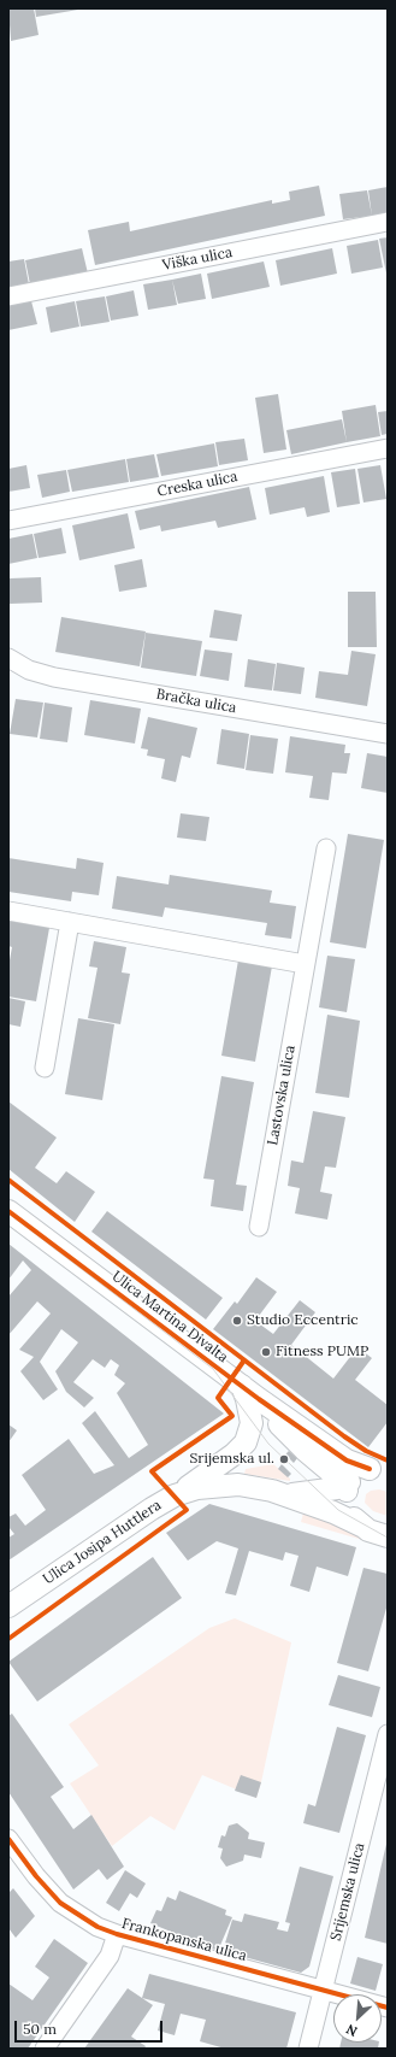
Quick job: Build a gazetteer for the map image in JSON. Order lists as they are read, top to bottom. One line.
{"streets":{"street":["Viška ulica","Creska ulica","Bračka ulica","Lastovska ulica","Ulica Martina Divalta","Ulica Josipa Huttlera","Srijemska ulica","Frankopanska ulica"]},"crossings":[["Ulica Martina Divalta","Ulica Josipa Huttlera"],["Srijemska ulica","Frankopanska ulica"]],"places":["Studio Eccentric","Fitness PUMP","Srijemska ul."],"scale_bar":"50 m","north":"bottom left"}
